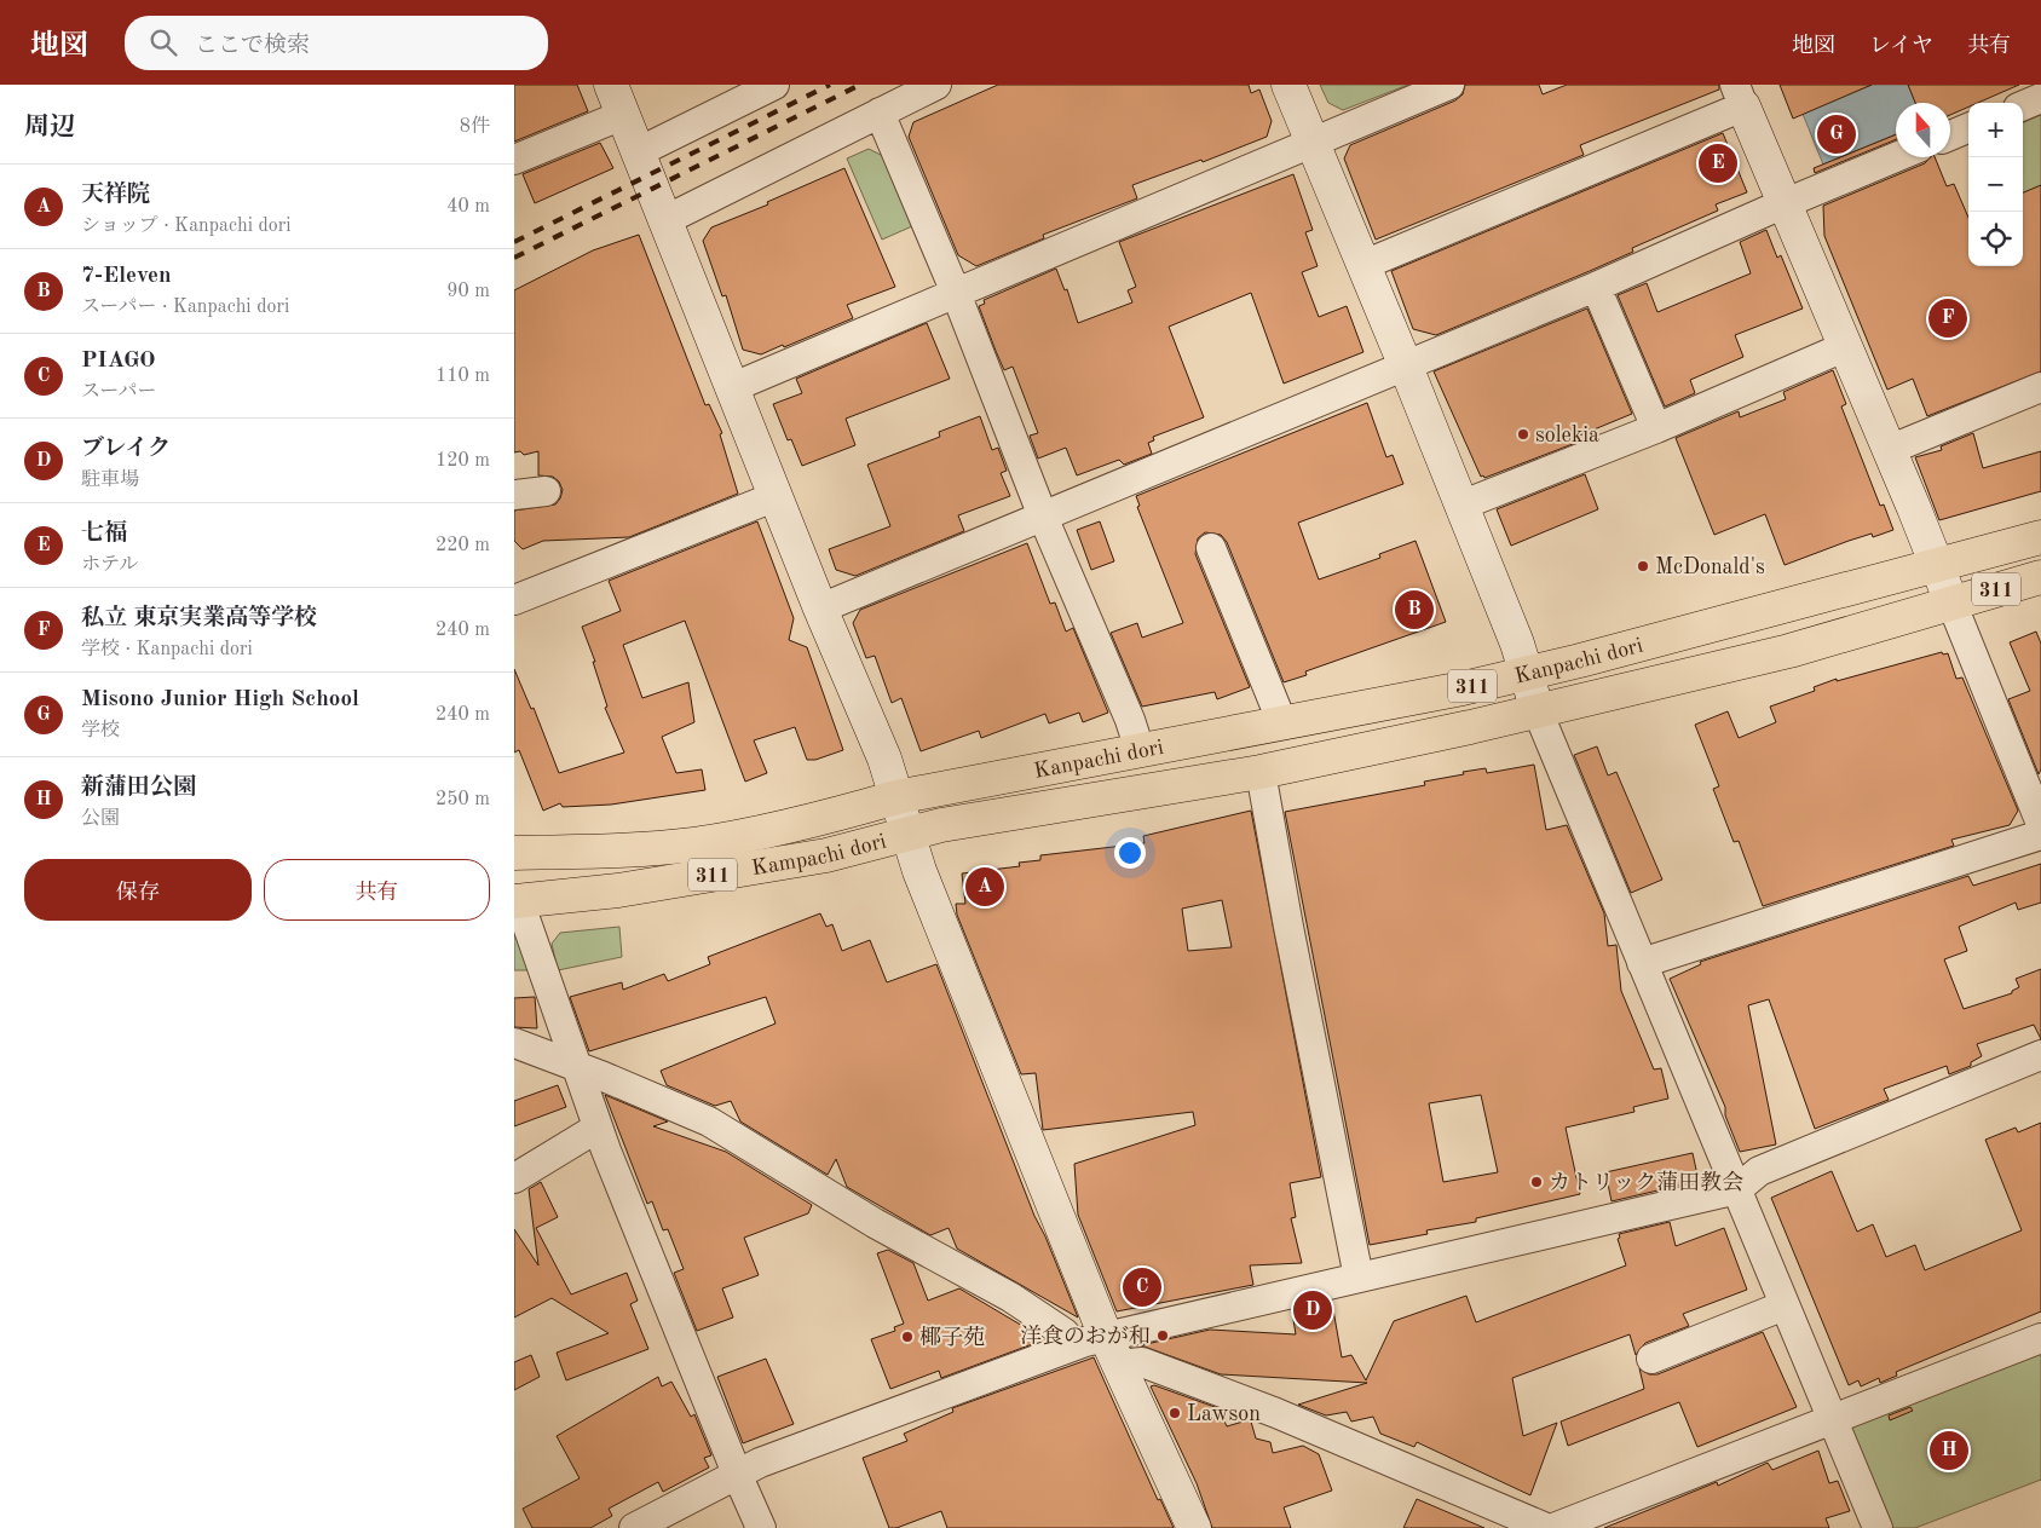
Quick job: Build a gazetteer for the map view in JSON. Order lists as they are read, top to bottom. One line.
{"streets":{"main road":["311","Kanpachi dori","Kampachi dori"]},"crossings":[["Kanpachi dori","Kampachi dori"]],"places":["solekia","McDonald's","カトリック蒲田教会","洋食のおが和","椰子苑","Lawson"],"north":"top","page":{"header":"地図","search":"ここで検索","nav":["地図","レイヤ","共有"],"heading":["周辺","8件"],"map_buttons":["+","−"],"pins":["G","E","F","B","A","C","D","H"],"list":[{"mark":"A","name":"天祥院","note":"ショップ · Kanpachi dori","value":"40 m"},{"mark":"B","name":"7-Eleven","note":"スーパー · Kanpachi dori","value":"90 m"},{"mark":"C","name":"PIAGO","note":"スーパー","value":"110 m"},{"mark":"D","name":"ブレイク","note":"駐車場","value":"120 m"},{"mark":"E","name":"七福","note":"ホテル","value":"220 m"},{"mark":"F","name":"私立 東京実業高等学校","note":"学校 · Kanpachi dori","value":"240 m"},{"mark":"G","name":"Misono Junior High School","note":"学校","value":"240 m"},{"mark":"H","name":"新蒲田公園","note":"公園","value":"250 m"}],"buttons":["保存","共有"]}}
